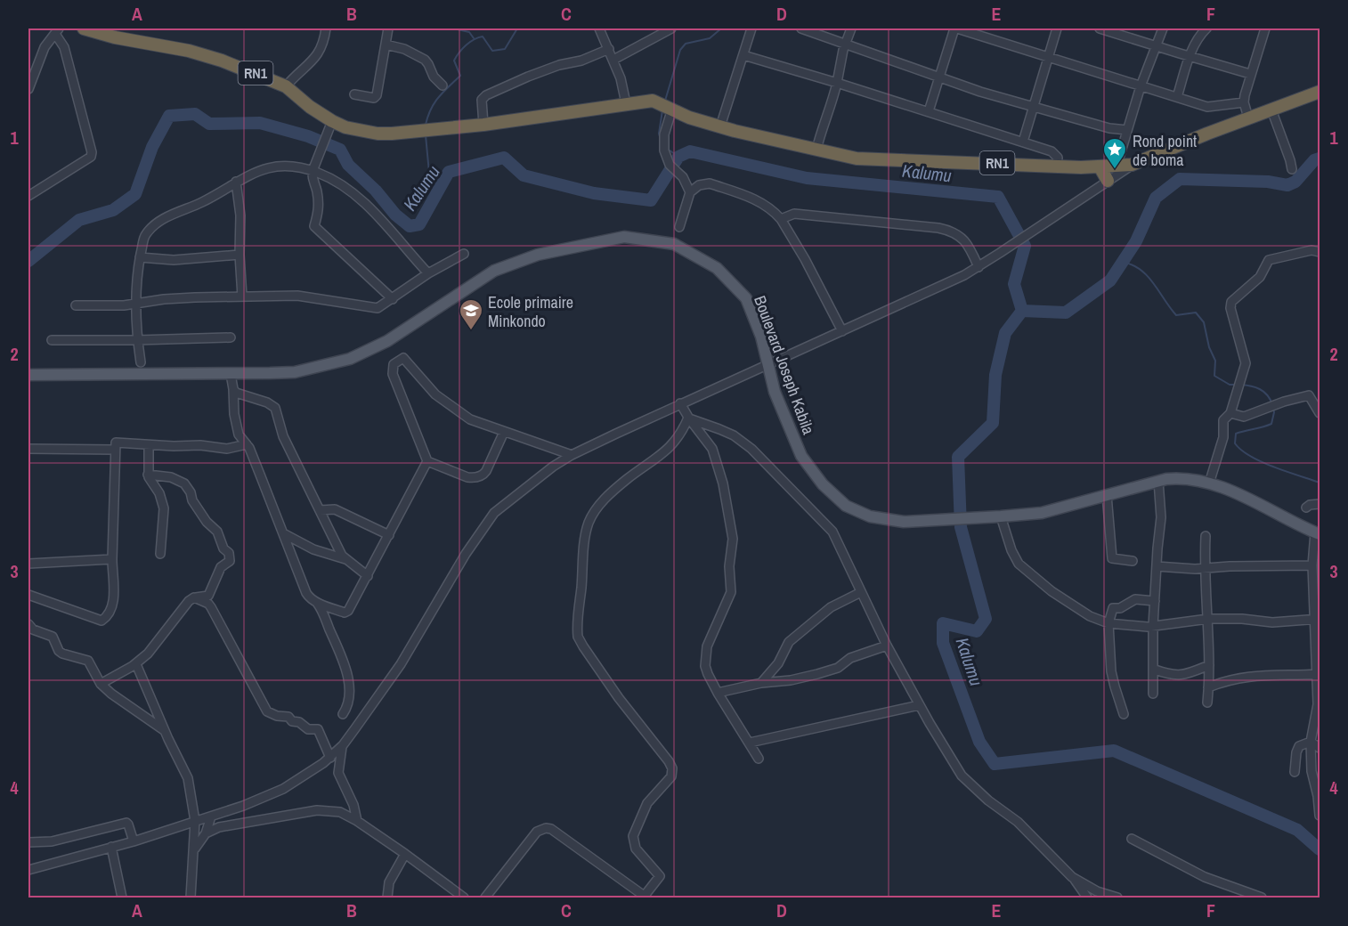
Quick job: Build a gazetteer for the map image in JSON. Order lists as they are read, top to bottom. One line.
{"streets":{"highway":["RN1"],"main road":["Boulevard Joseph Kabila"]},"water":["Kalumu"],"places":{"place":["Rond point de boma"],"school or university":["Ecole primaire Minkondo"]},"grid":{"columns":["A","B","C","D","E","F"],"rows":["1","2","3","4"]}}
